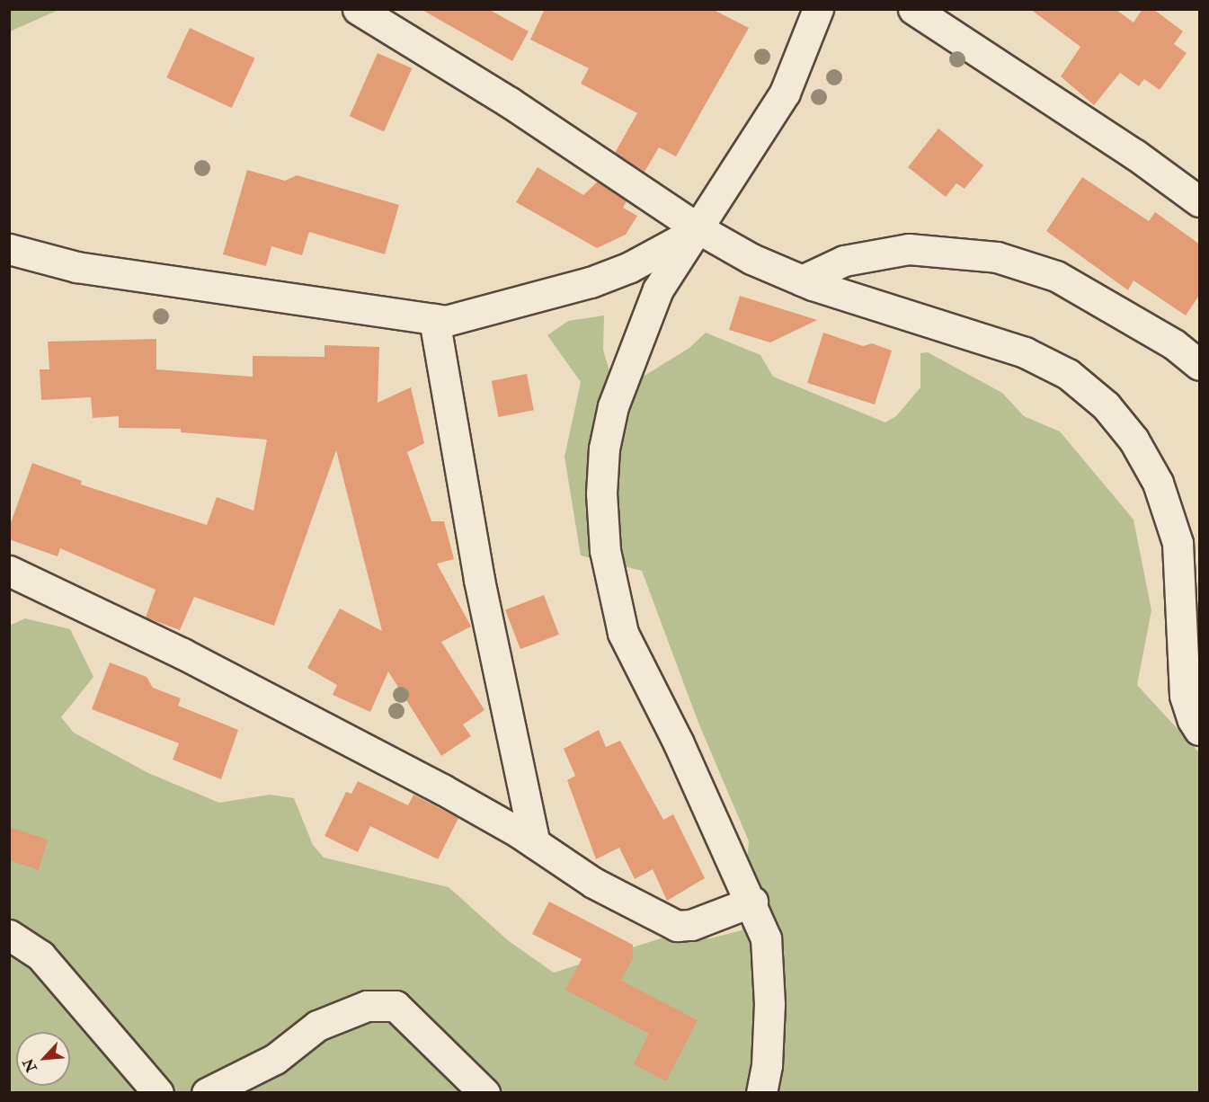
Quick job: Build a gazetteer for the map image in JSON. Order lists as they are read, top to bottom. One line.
{"north":"bottom left"}
